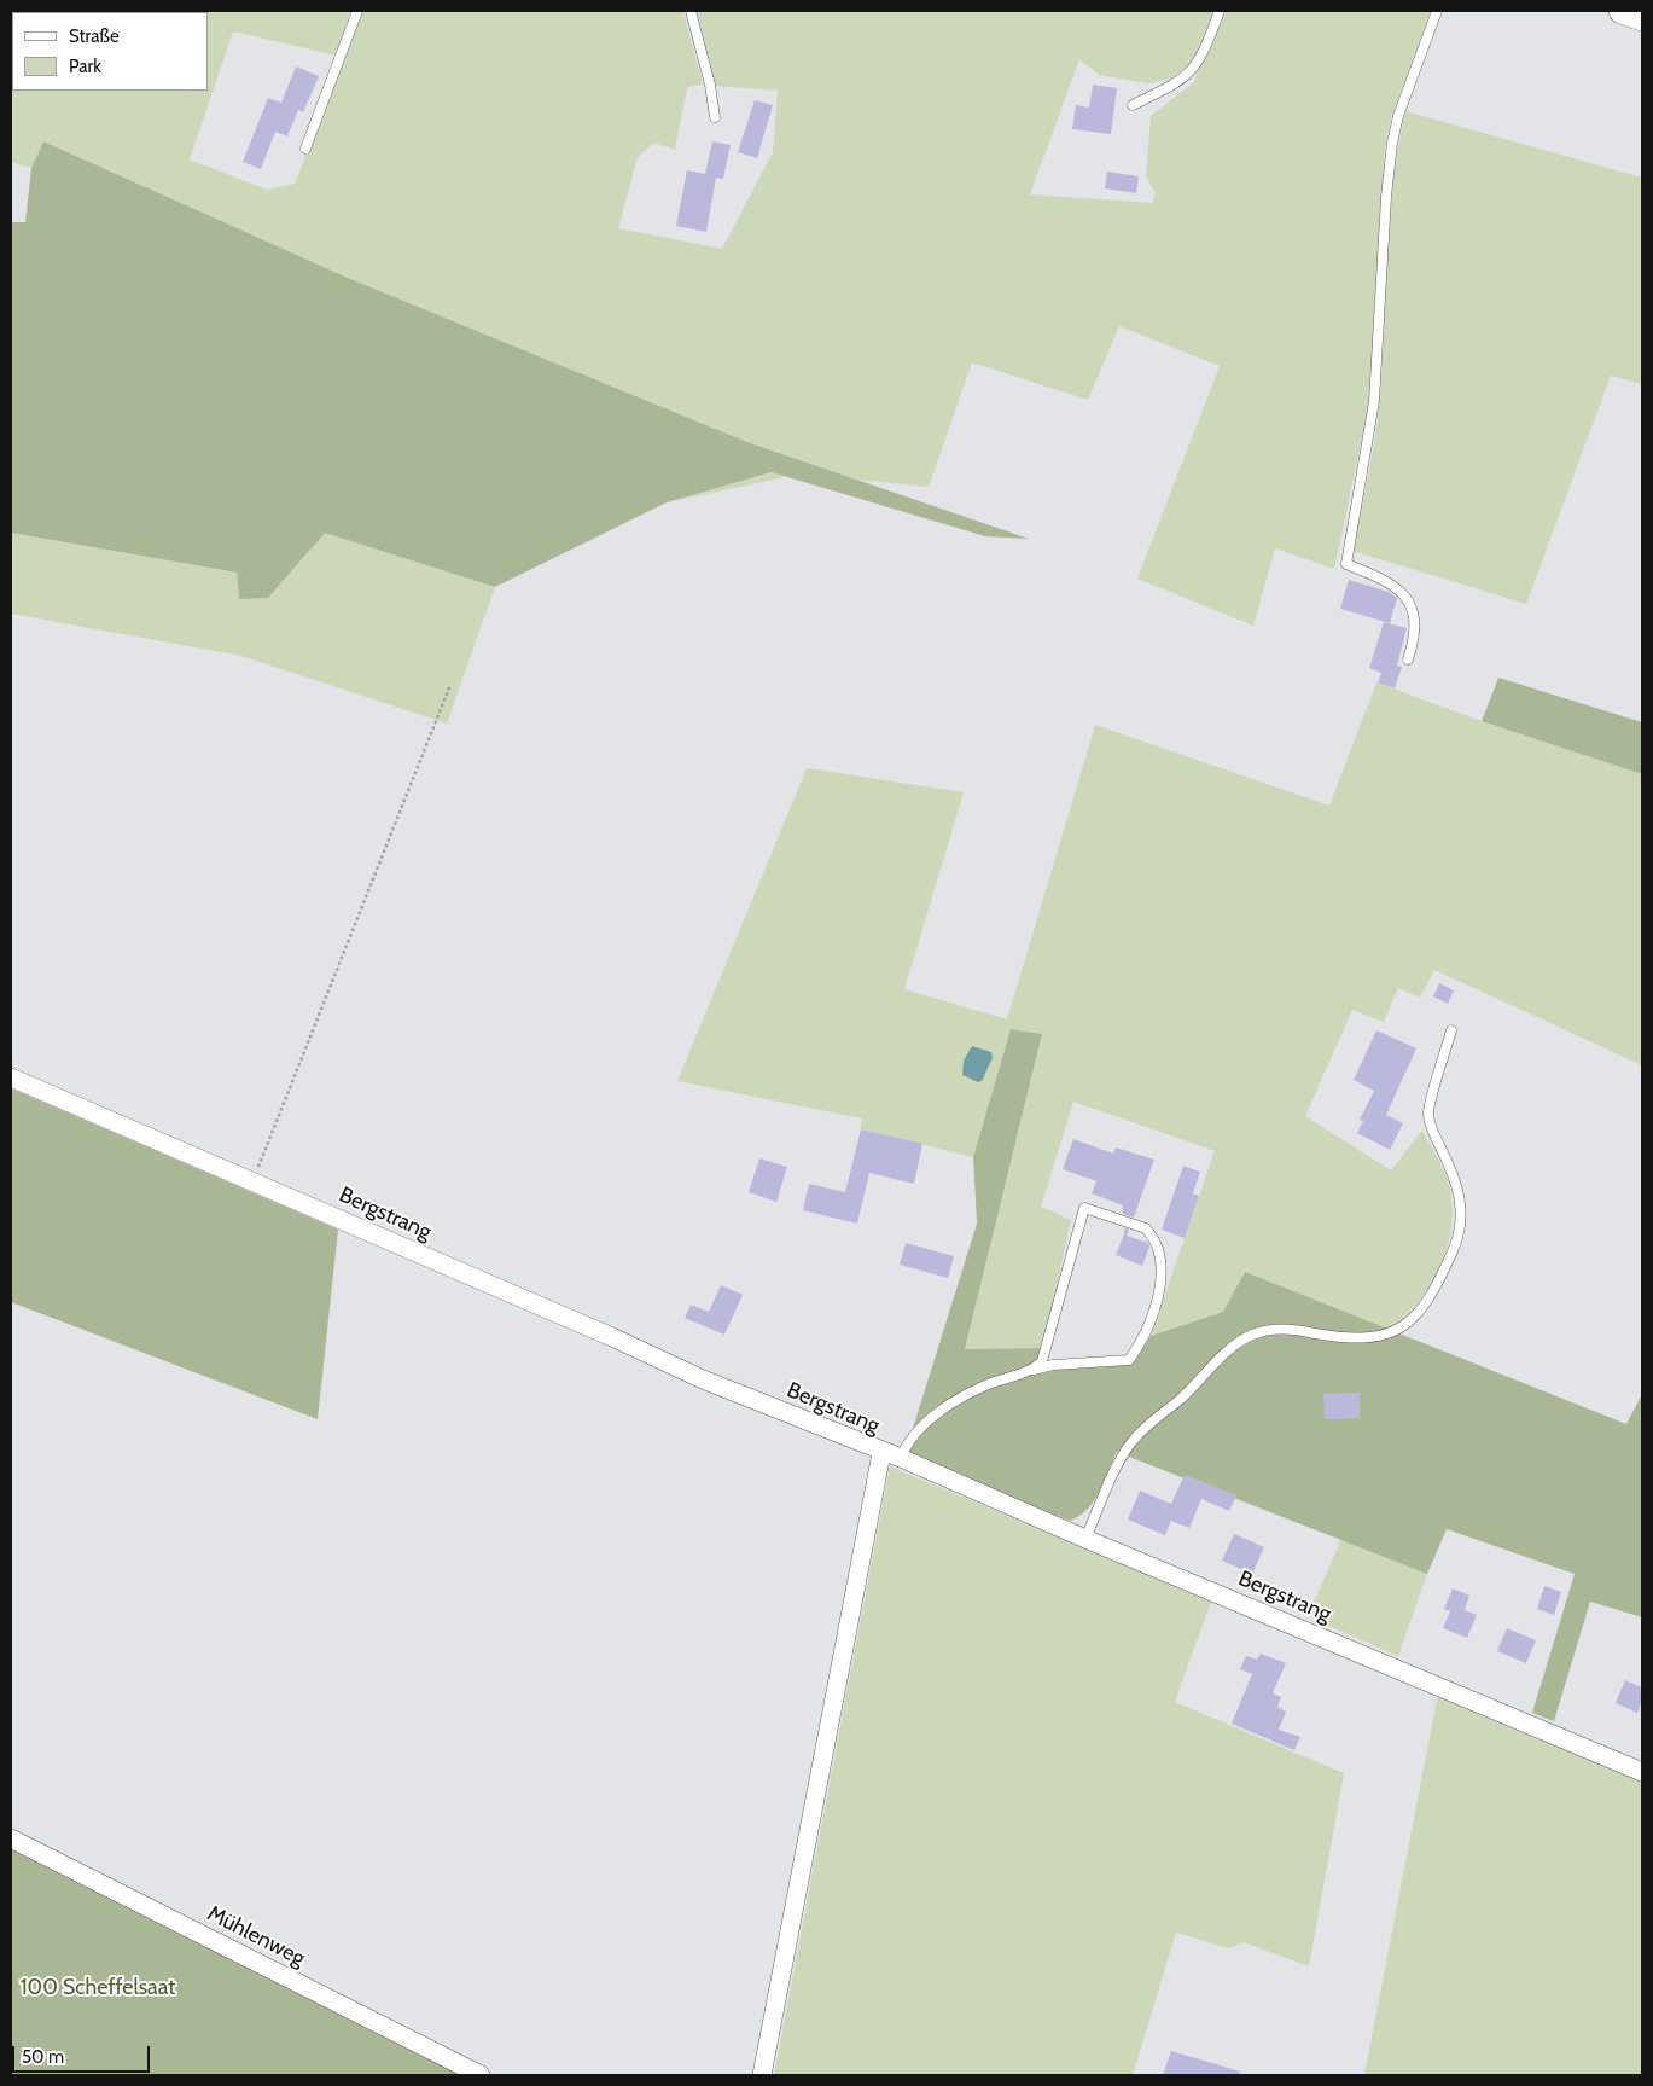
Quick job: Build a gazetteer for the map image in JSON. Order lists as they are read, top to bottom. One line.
{"streets":{"street":["Bergstrang","Mühlenweg"]},"parks":["100 Scheffelsaat"],"legend":["Straße","Park"],"scale_bar":"50 m"}
